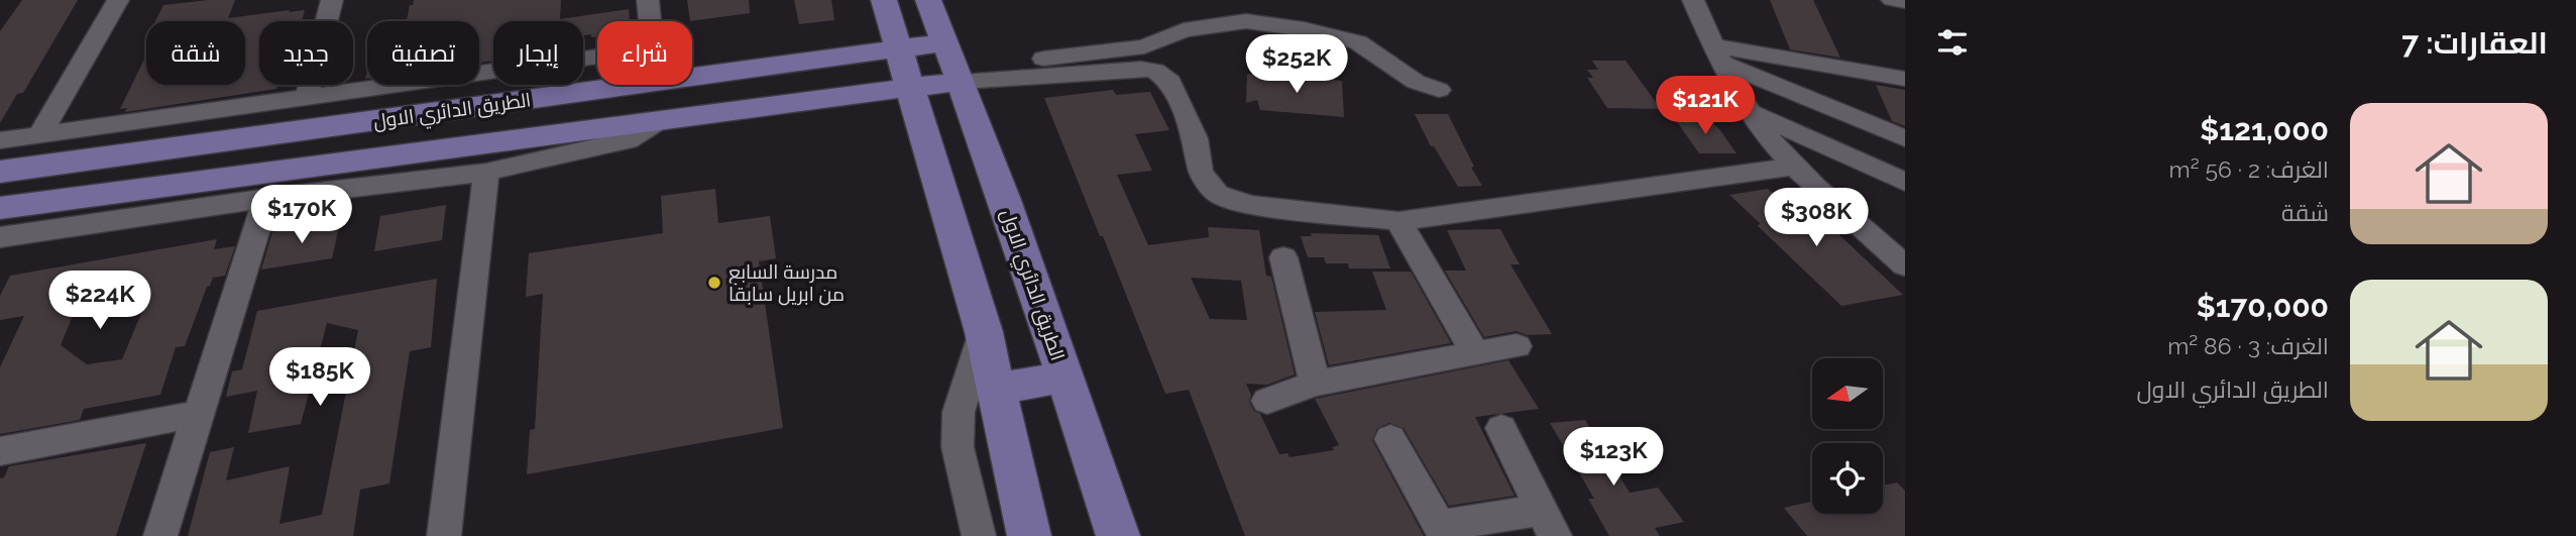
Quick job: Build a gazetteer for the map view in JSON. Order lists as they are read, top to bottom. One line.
{"streets":{"main road":["الطريق الدائري الاول"]},"places":["مدرسة السابع من ابريل سابقا"],"north":"left","page":{"heading":"العقارات: 7","chip":["شراء","إيجار","تصفية","جديد","شقة"],"price":["$252K","$121K","$170K","$308K","$224K","$185K","$123K"],"list":[{"name":"$121,000","note":"الغرف: 2 · 56 m² · شقة"},{"name":"$170,000","note":"الغرف: 3 · 86 m² · الطريق الدائري الاول"}]}}
